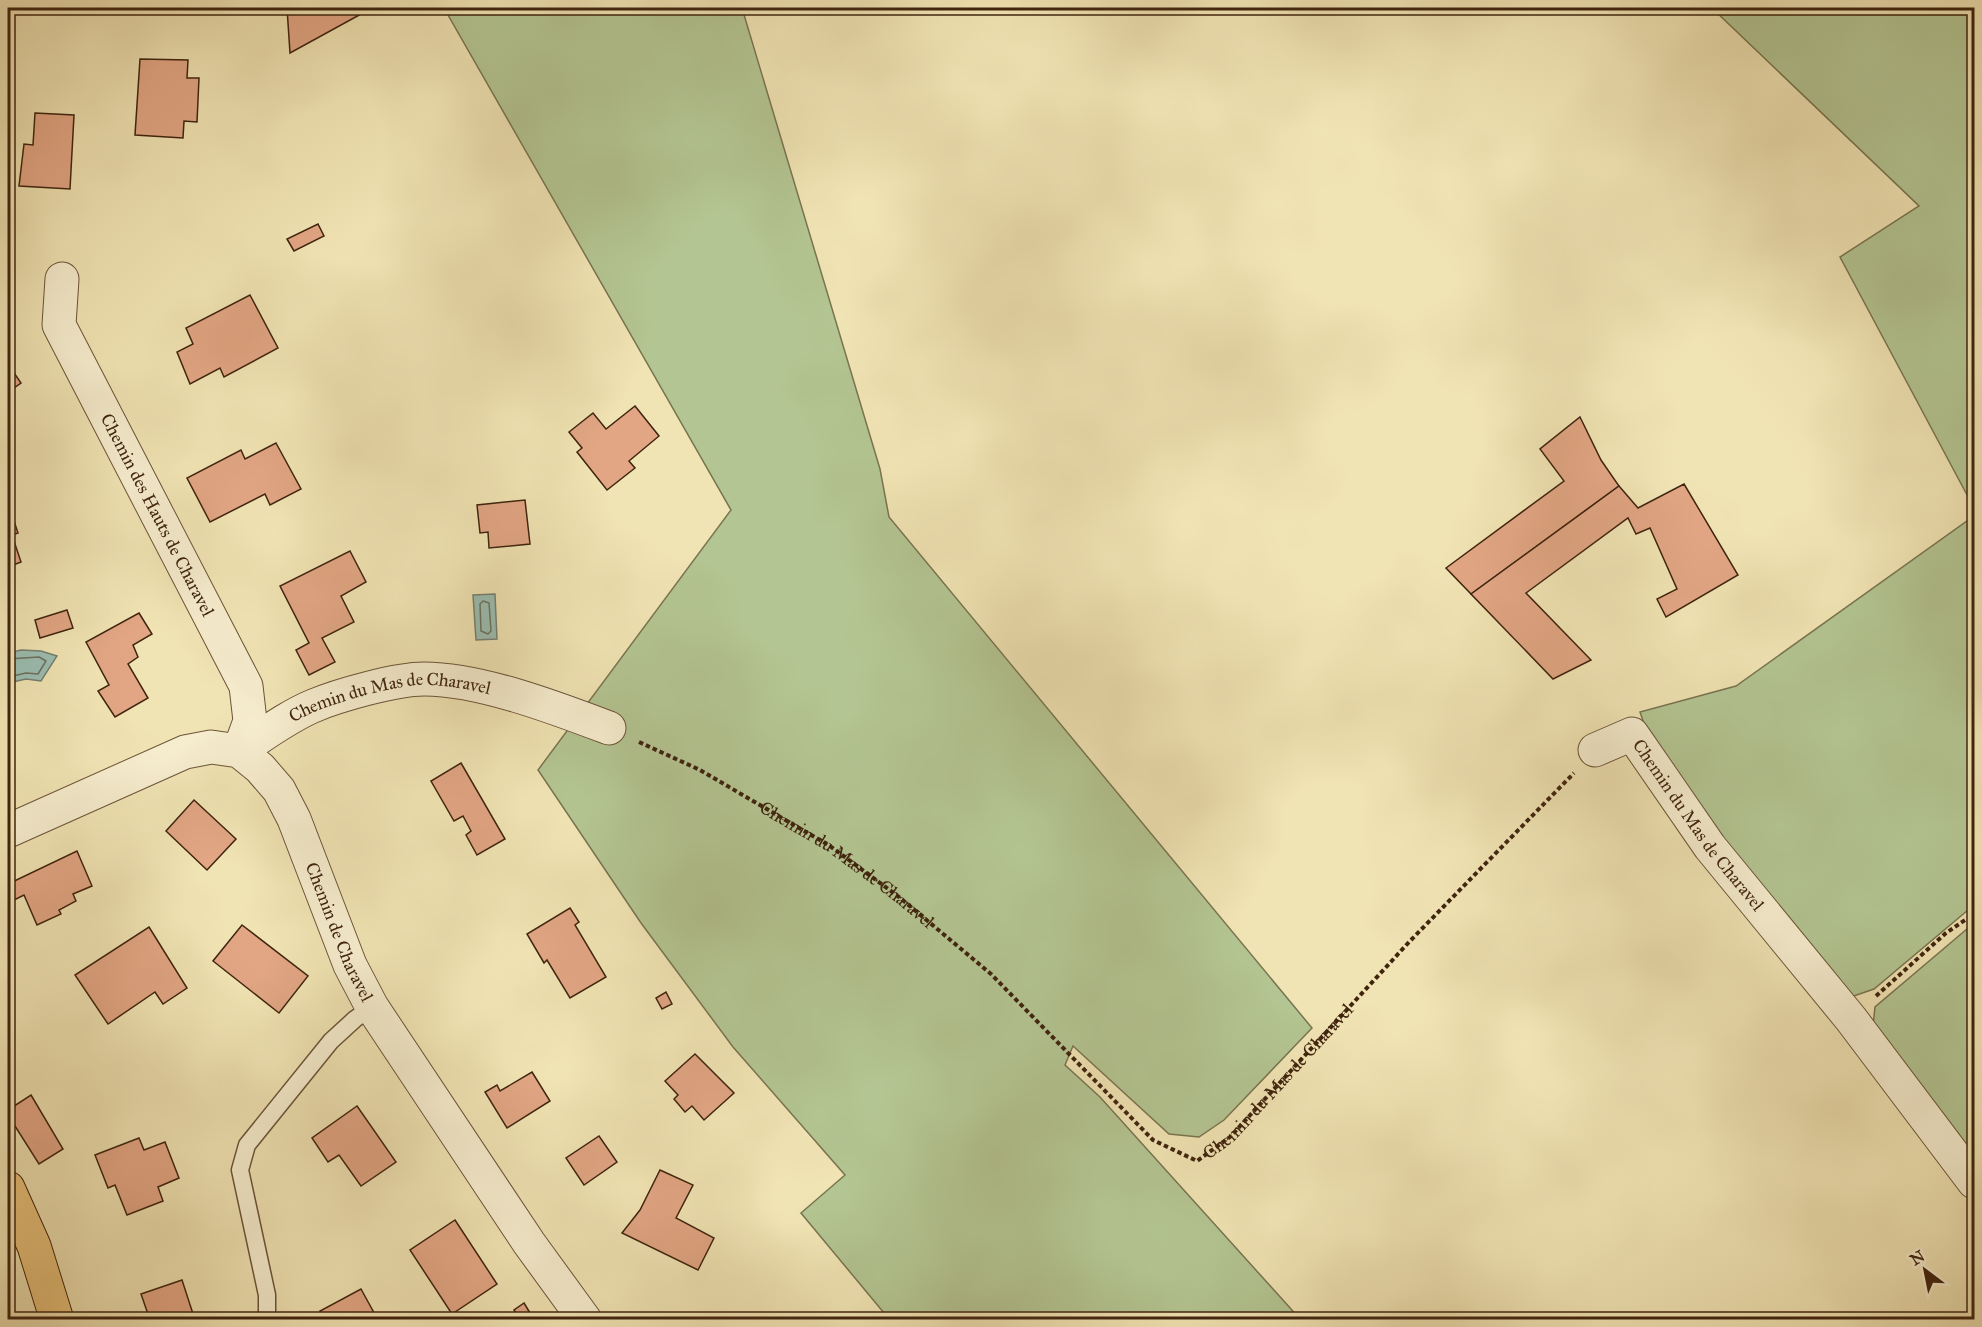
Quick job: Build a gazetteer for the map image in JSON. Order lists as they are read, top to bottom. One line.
{"streets":{"street":["Chemin des Hauts de Charavel","Chemin du Mas de Charavel","Chemin de Charavel"]},"crossings":[["Chemin des Hauts de Charavel","Chemin du Mas de Charavel"],["Chemin des Hauts de Charavel","Chemin de Charavel"],["Chemin du Mas de Charavel","Chemin de Charavel"]],"north":"top left"}
